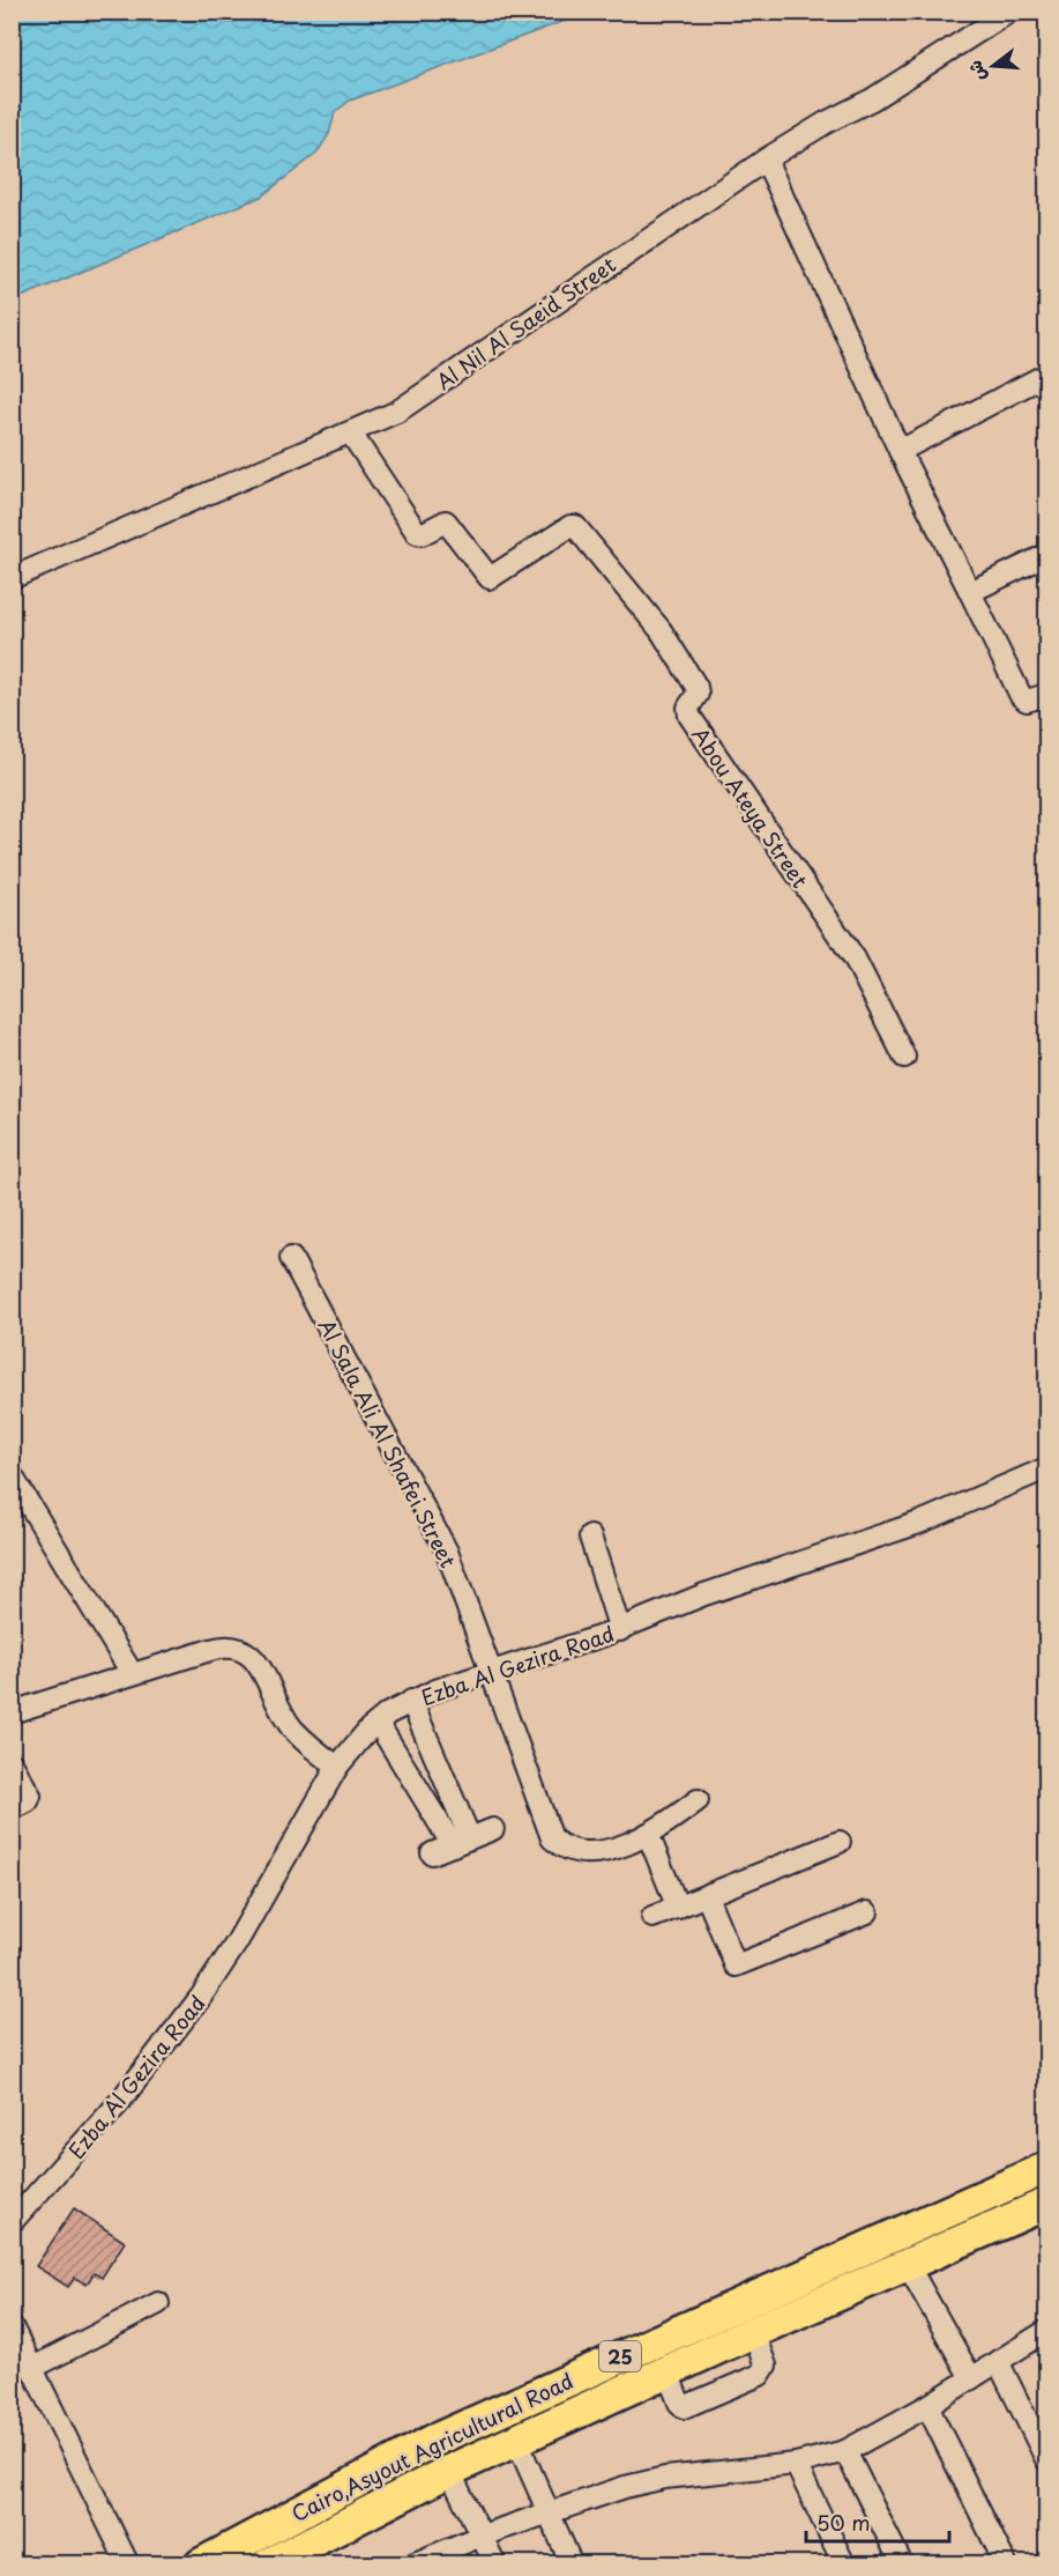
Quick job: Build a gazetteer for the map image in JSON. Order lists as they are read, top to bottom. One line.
{"streets":{"highway":["25","Cairo,Asyout Agricultural Road"],"street":["Al Nil Al Saeid Street","Abou Ateya Street","Al Sala Ali Al Shafei Street","Ezba Al Gezira Road"]},"crossings":[["Al Nil Al Saeid Street","Abou Ateya Street"],["Al Sala Ali Al Shafei Street","Ezba Al Gezira Road"]],"scale_bar":"50 m","north":"left"}
